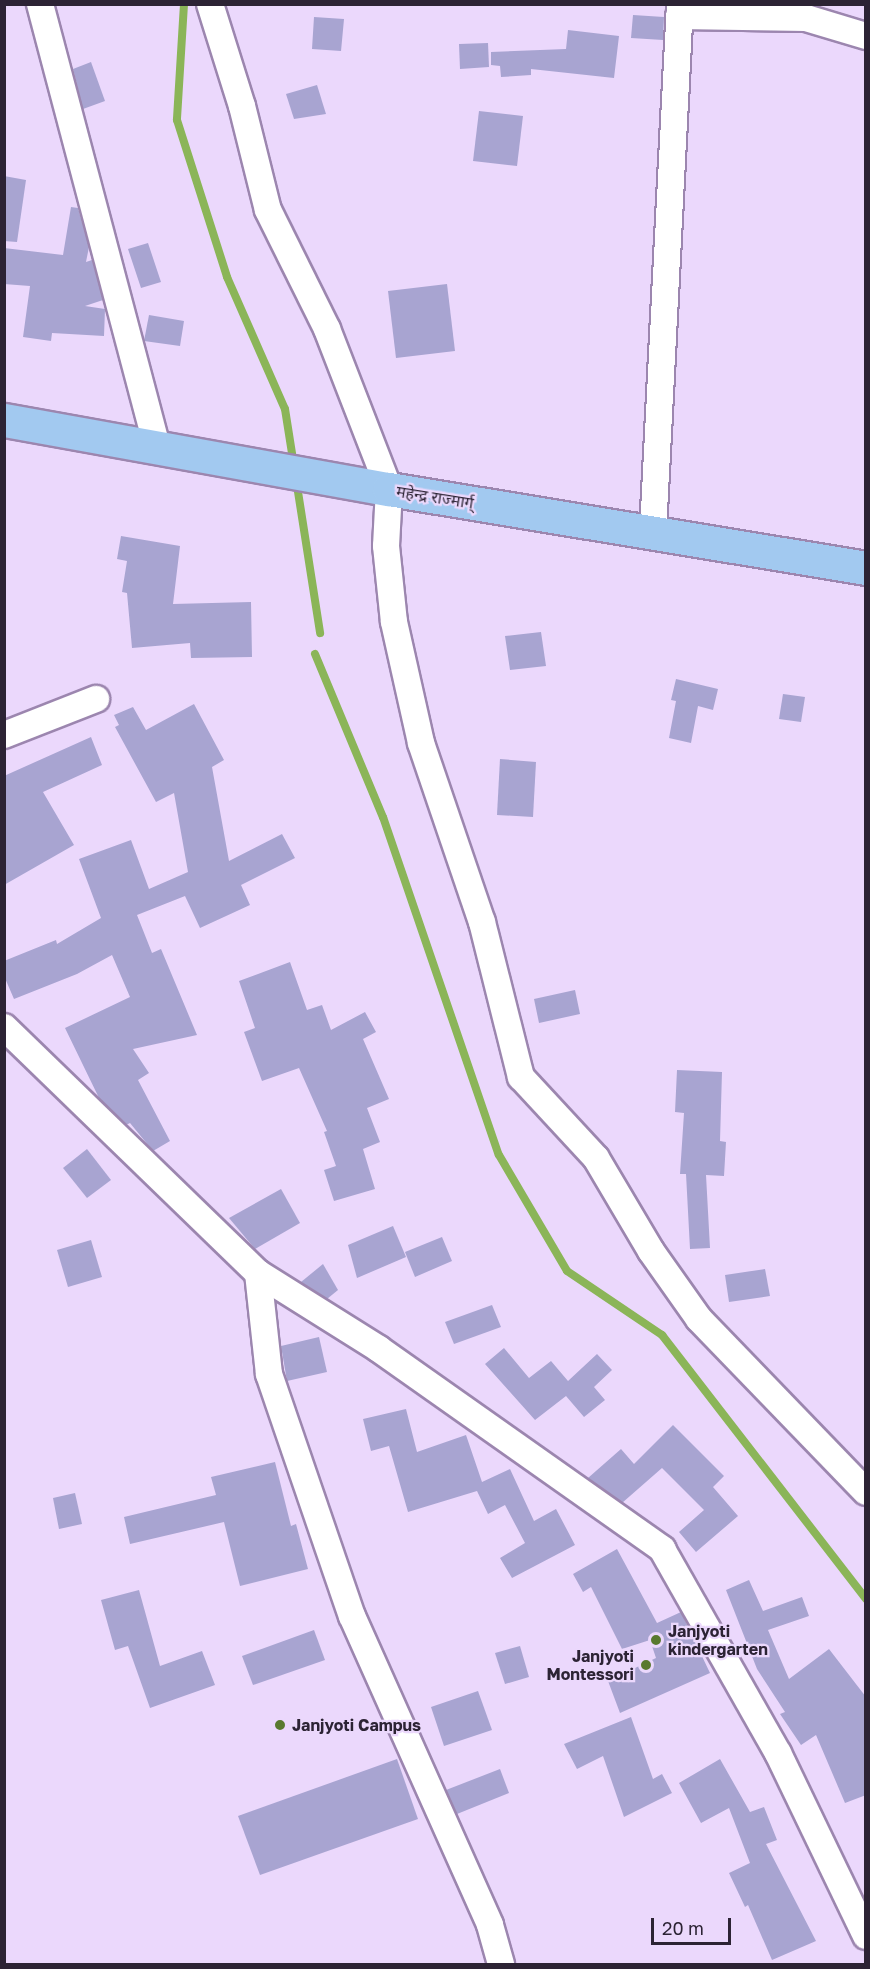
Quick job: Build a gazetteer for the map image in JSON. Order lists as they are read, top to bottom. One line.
{"streets":{"highway":["महेन्द्र राज्मार्ग्"]},"places":["Janjyoti kindergarten","Janjyoti Montessori","Janjyoti Campus"],"scale_bar":"20 m"}
